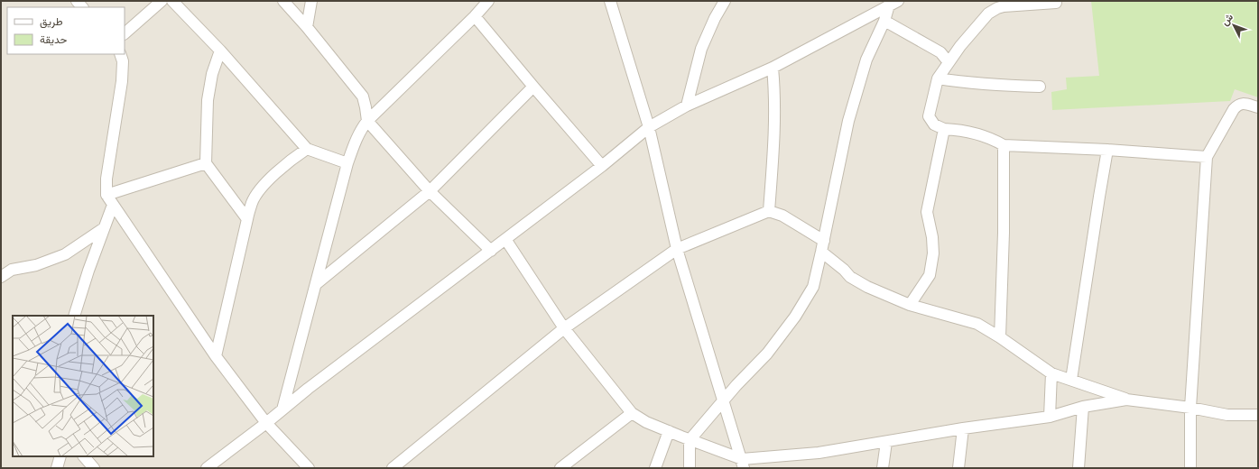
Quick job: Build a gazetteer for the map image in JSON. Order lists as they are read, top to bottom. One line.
{"legend":["طريق","حديقة"],"north":"top left"}
